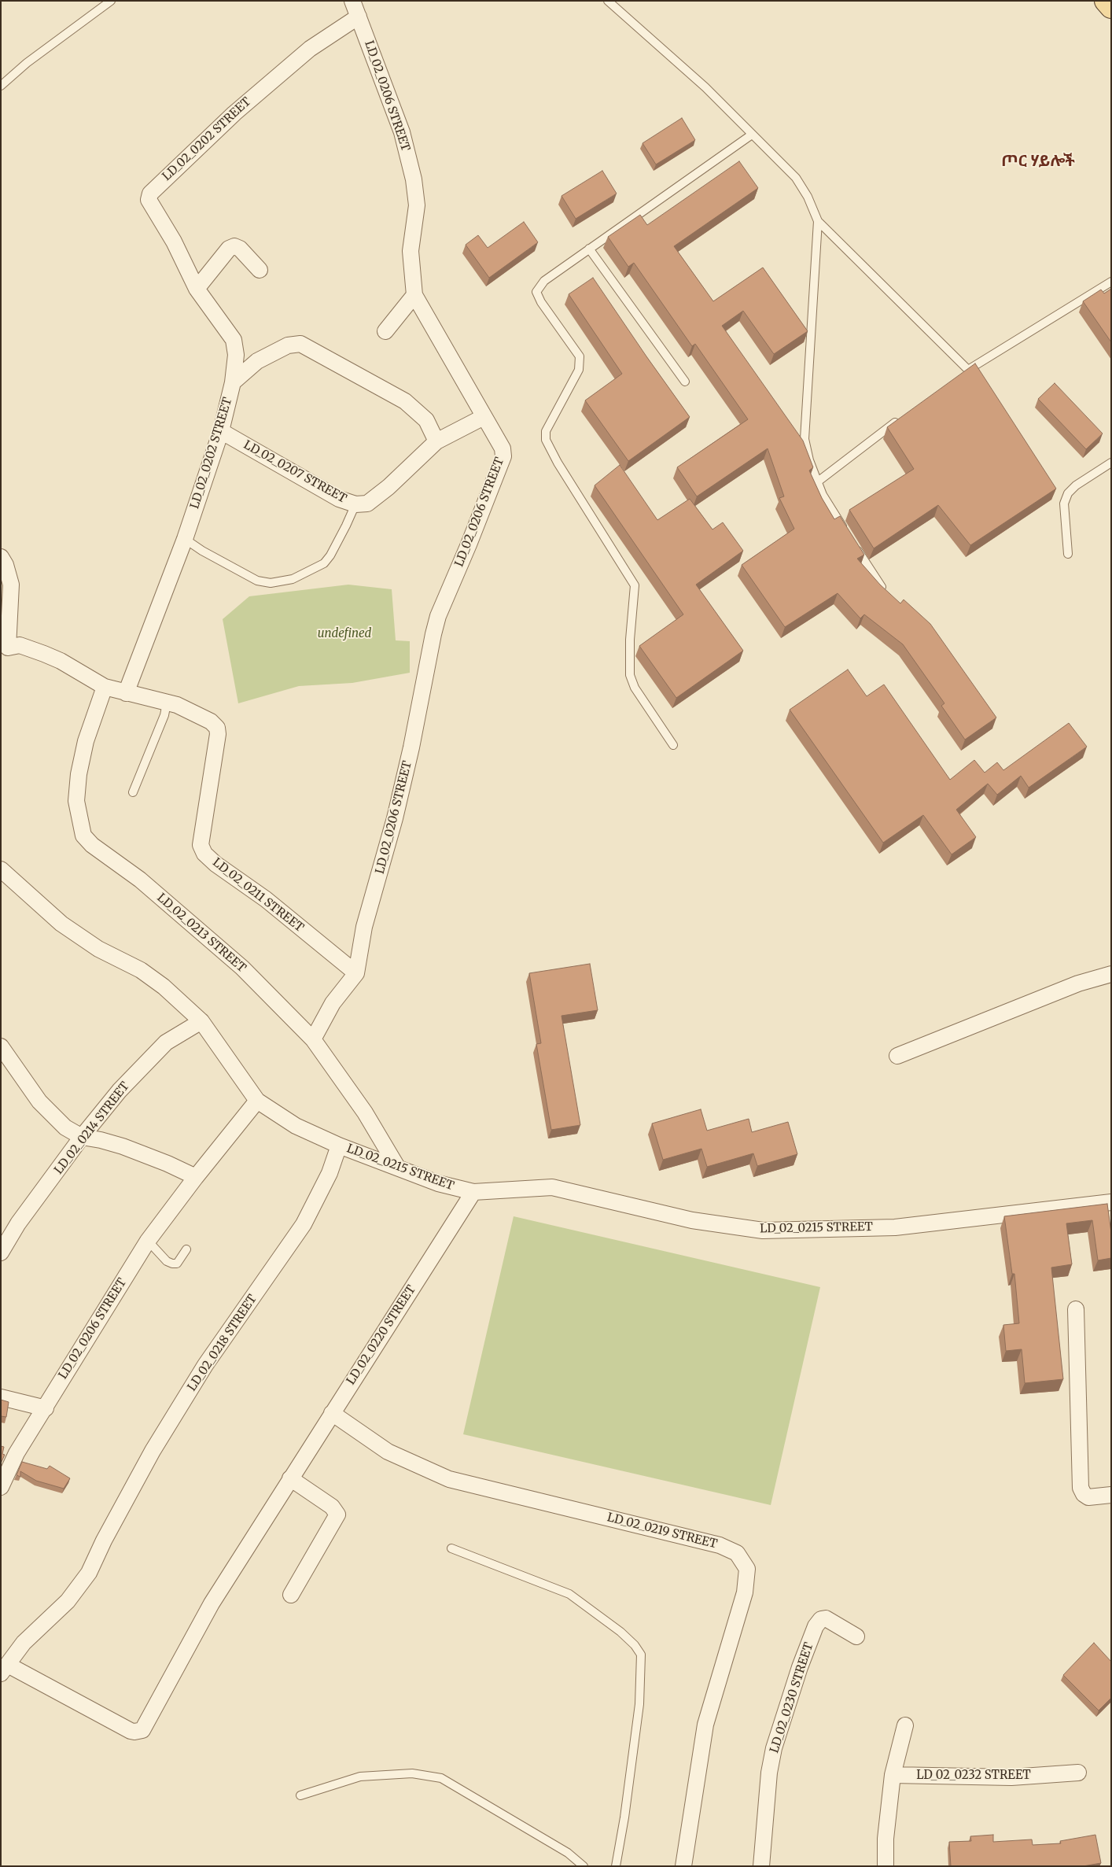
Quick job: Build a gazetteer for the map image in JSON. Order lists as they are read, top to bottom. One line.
{"streets":{"street":["LD_02_0206 STREET","LD_02_0202 STREET","LD_02_0207 STREET","LD_02_0211 STREET","LD_02_0213 STREET","LD_02_0214 STREET","LD_02_0215 STREET","LD_02_0220 STREET","LD_02_0218 STREET","LD_02_0219 STREET","LD_02_0230 STREET","LD_02_0232 STREET"]},"crossings":[["LD_02_0206 STREET","LD_02_0202 STREET"],["LD_02_0206 STREET","LD_02_0207 STREET"],["LD_02_0206 STREET","LD_02_0211 STREET"],["LD_02_0206 STREET","LD_02_0215 STREET"],["LD_02_0202 STREET","LD_02_0207 STREET"],["LD_02_0213 STREET","LD_02_0215 STREET"],["LD_02_0214 STREET","LD_02_0215 STREET"],["LD_02_0215 STREET","LD_02_0220 STREET"],["LD_02_0215 STREET","LD_02_0218 STREET"],["LD_02_0220 STREET","LD_02_0218 STREET"],["LD_02_0220 STREET","LD_02_0219 STREET"]],"districts":["ጦር ሃይሎች"],"parks":["undefined"]}
